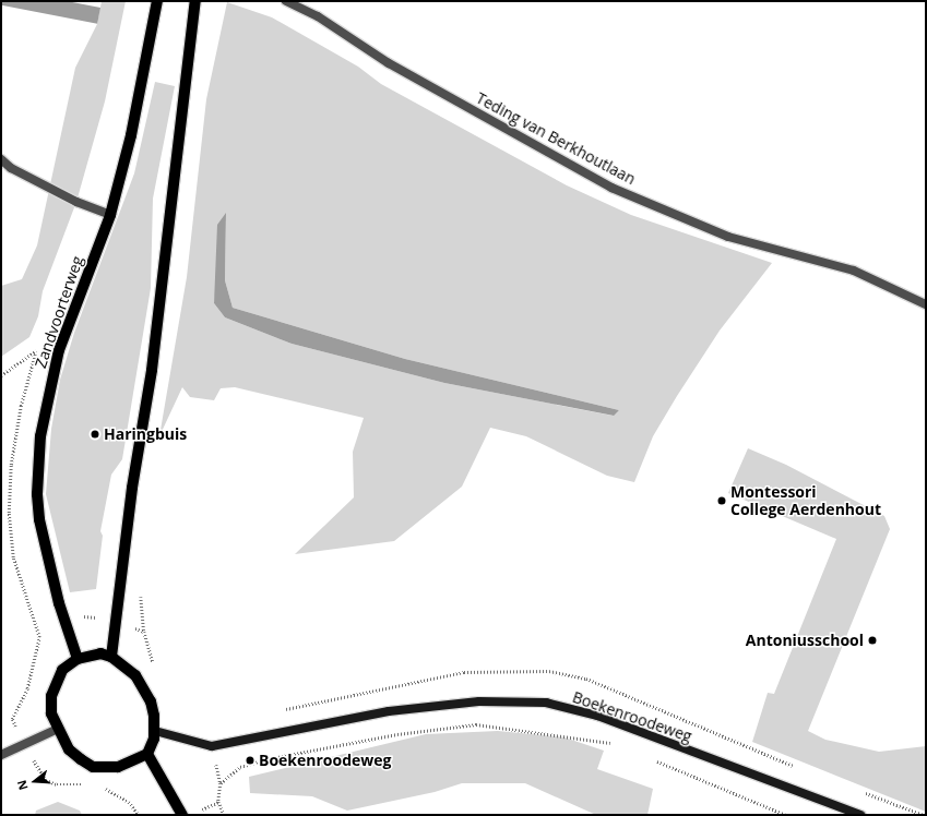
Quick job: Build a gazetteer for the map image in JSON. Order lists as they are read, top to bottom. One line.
{"streets":{"main road":["Zandvoorterweg","Boekenroodeweg"],"street":["Teding van Berkhoutlaan"]},"crossings":[["Zandvoorterweg","Boekenroodeweg"]],"places":["Haringbuis","Montessori College Aerdenhout","Antoniusschool","Boekenroodeweg"],"north":"left"}
